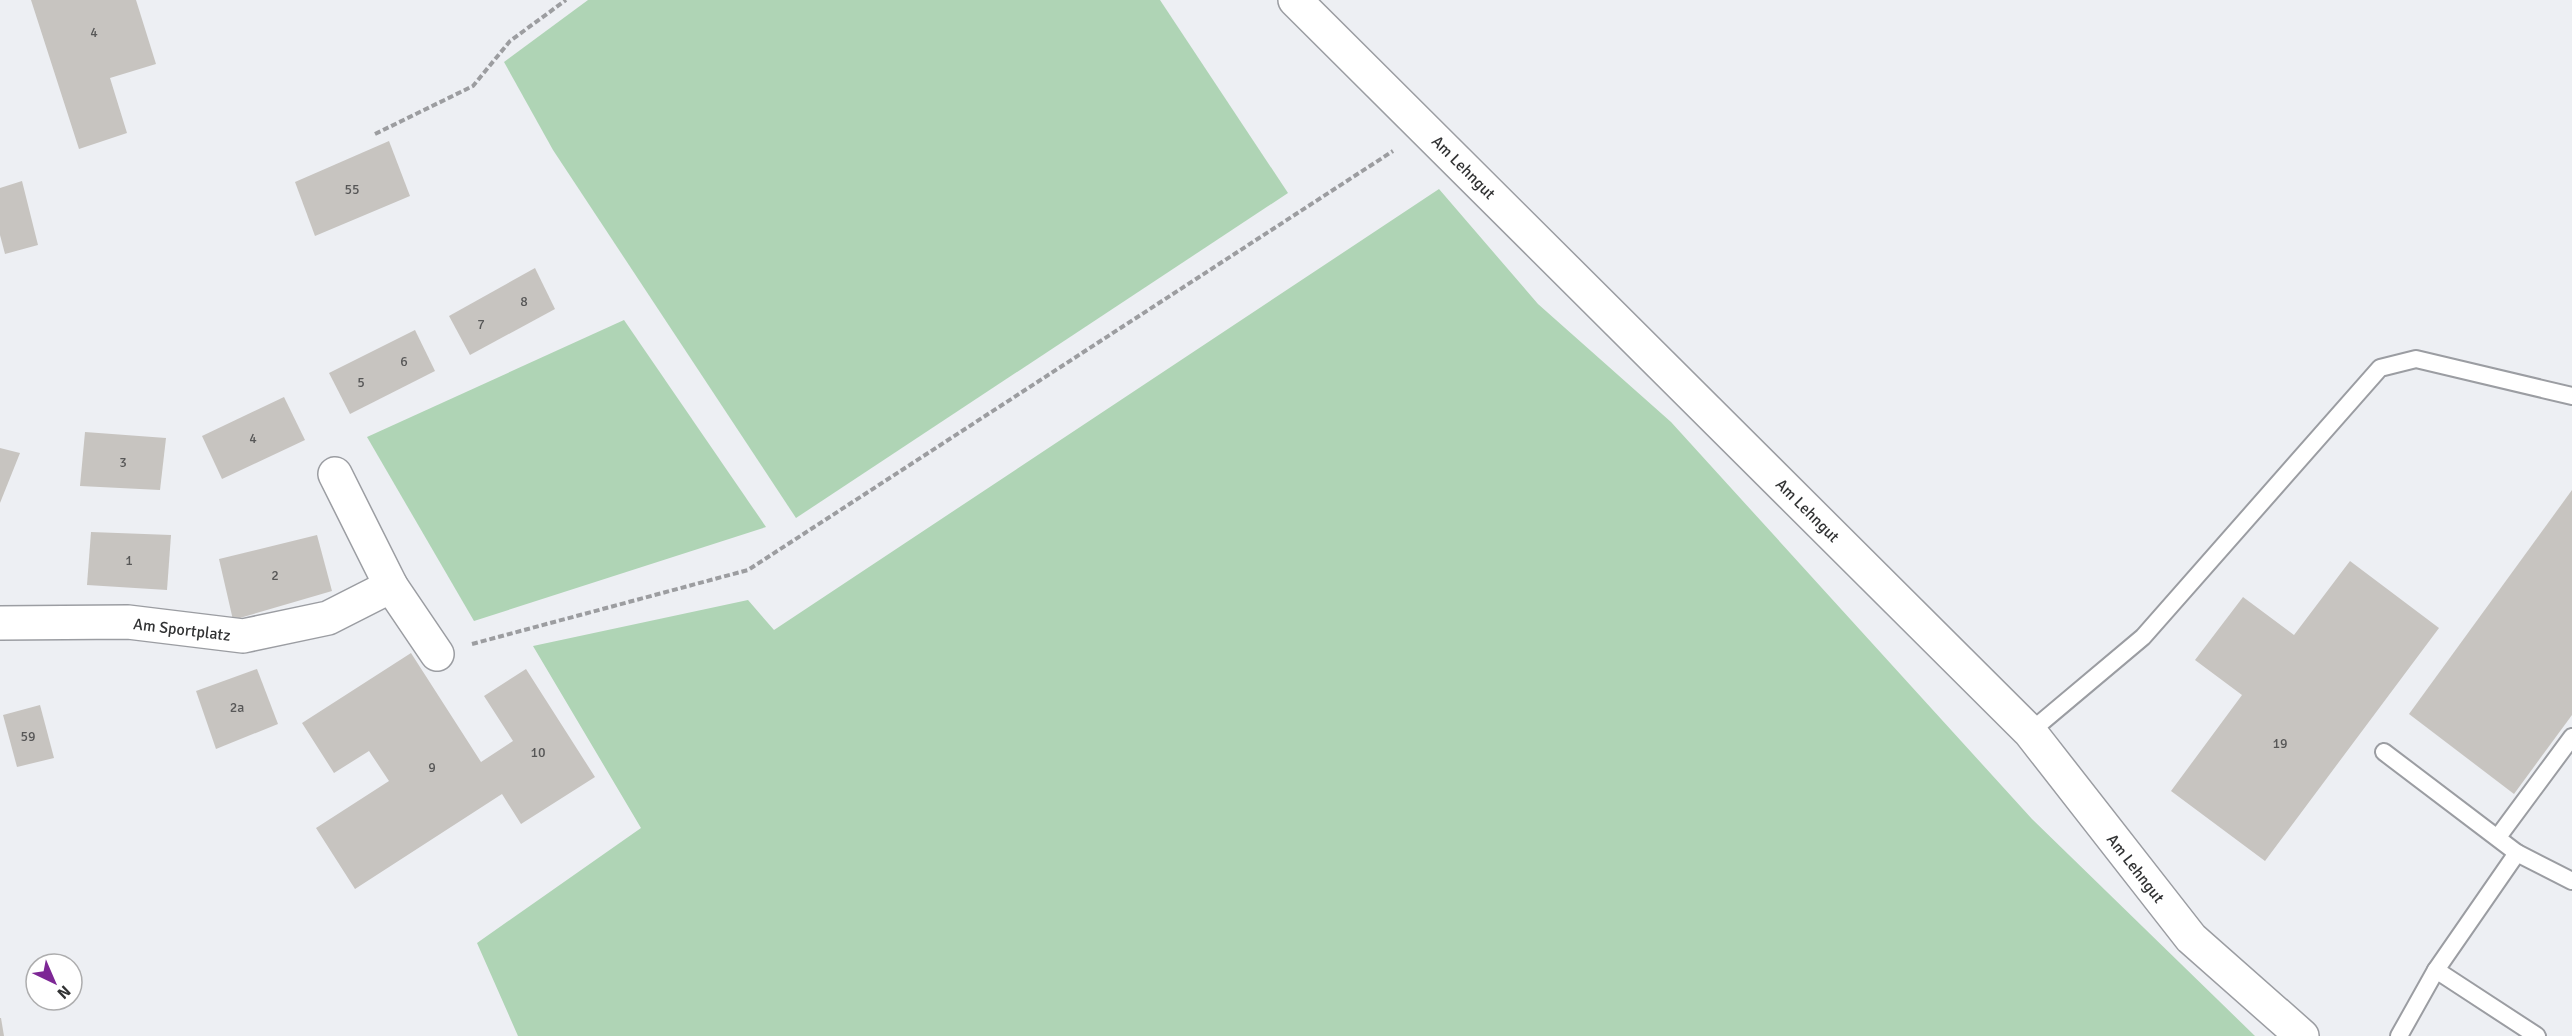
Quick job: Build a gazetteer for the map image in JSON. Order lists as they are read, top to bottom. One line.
{"streets":{"street":["Am Lehngut","Am Sportplatz"]},"house_numbers":["4","55","8","7","6","5","4","3","1","2","2a","59","19","10","9"],"north":"bottom right"}
